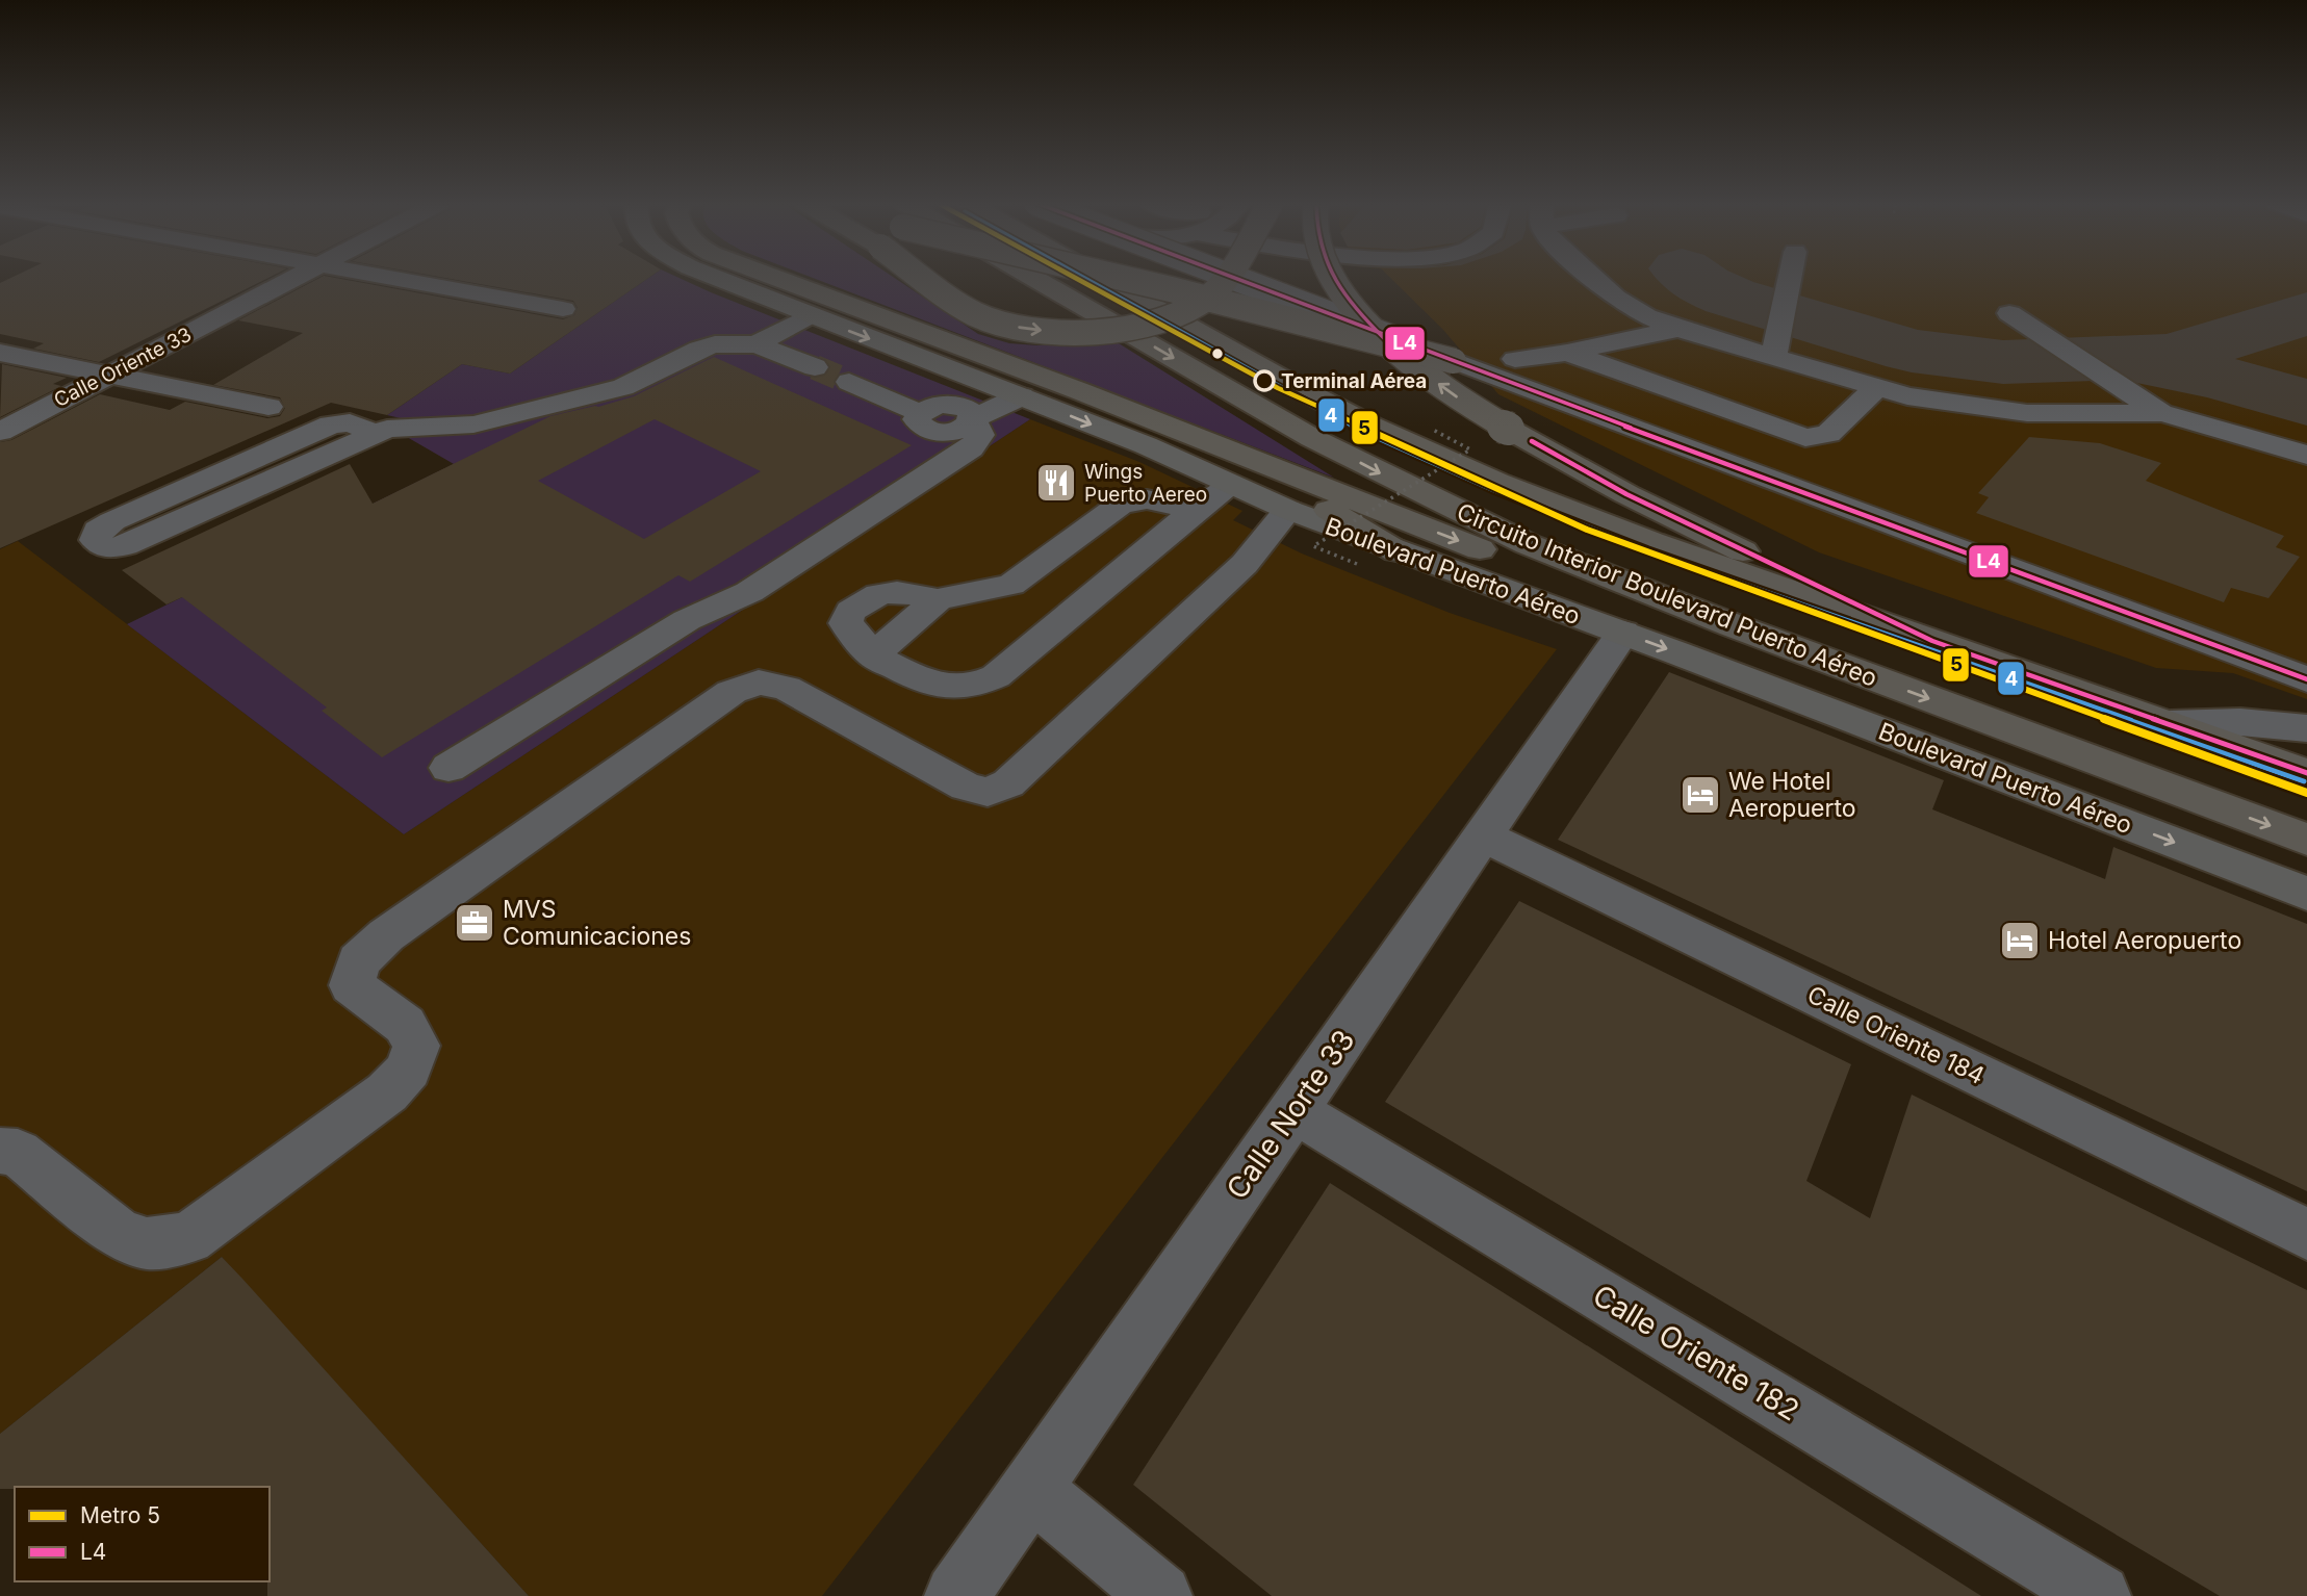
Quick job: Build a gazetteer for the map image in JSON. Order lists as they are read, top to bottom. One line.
{"streets":{"highway":["Circuito Interior Boulevard Puerto Aéreo"],"main road":["Boulevard Puerto Aéreo"],"street":["Calle Oriente 33","Calle Oriente 184","Calle Norte 33","Calle Oriente 182"]},"crossings":[["Boulevard Puerto Aéreo","Calle Norte 33"],["Calle Oriente 184","Calle Norte 33"],["Calle Norte 33","Calle Oriente 182"]],"one_way":["Boulevard Puerto Aéreo"],"places":{"other":["Terminal Aérea"],"restaurant":["Wings Puerto Aereo"],"hotel":["We Hotel Aeropuerto","Hotel Aeropuerto"],"office":["MVS Comunicaciones"]},"lines":["metro line 5","transit line L4","transit line 4"],"legend":["Metro 5","L4"]}
